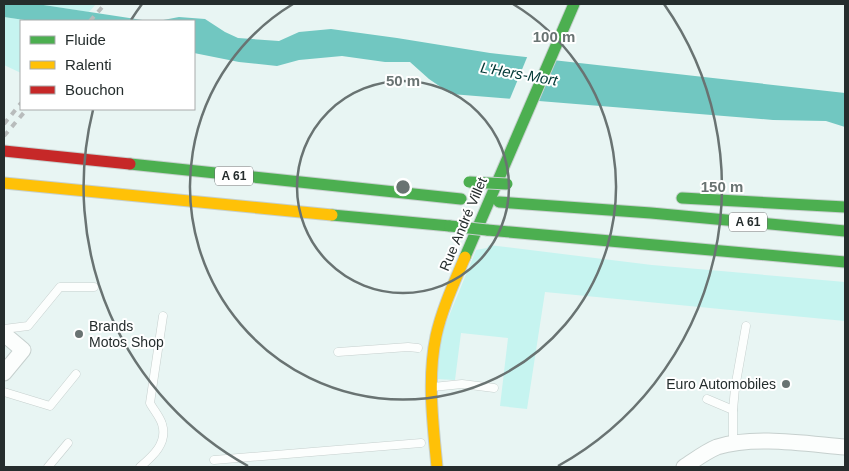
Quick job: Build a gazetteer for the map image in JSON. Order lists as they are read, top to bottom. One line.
{"streets":{"main road":["A 61","Rue André Villet"]},"crossings":[["A 61","Rue André Villet"]],"water":["L'Hers-Mort"],"places":["Brands Motos Shop","Euro Automobiles"],"legend":["Fluide","Ralenti","Bouchon"],"rings":["100 m","50 m","150 m"]}
